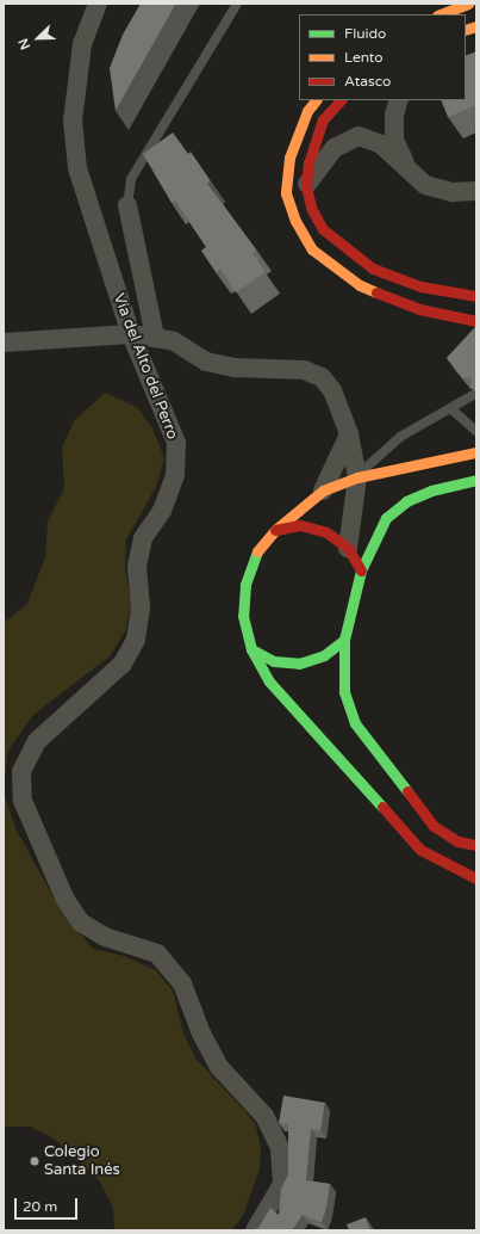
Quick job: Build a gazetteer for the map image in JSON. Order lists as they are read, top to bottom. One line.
{"streets":{"street":["Vía del Alto del Perro"]},"places":["Colegio Santa Inés"],"legend":["Fluido","Lento","Atasco"],"scale_bar":"20 m","north":"bottom left"}
